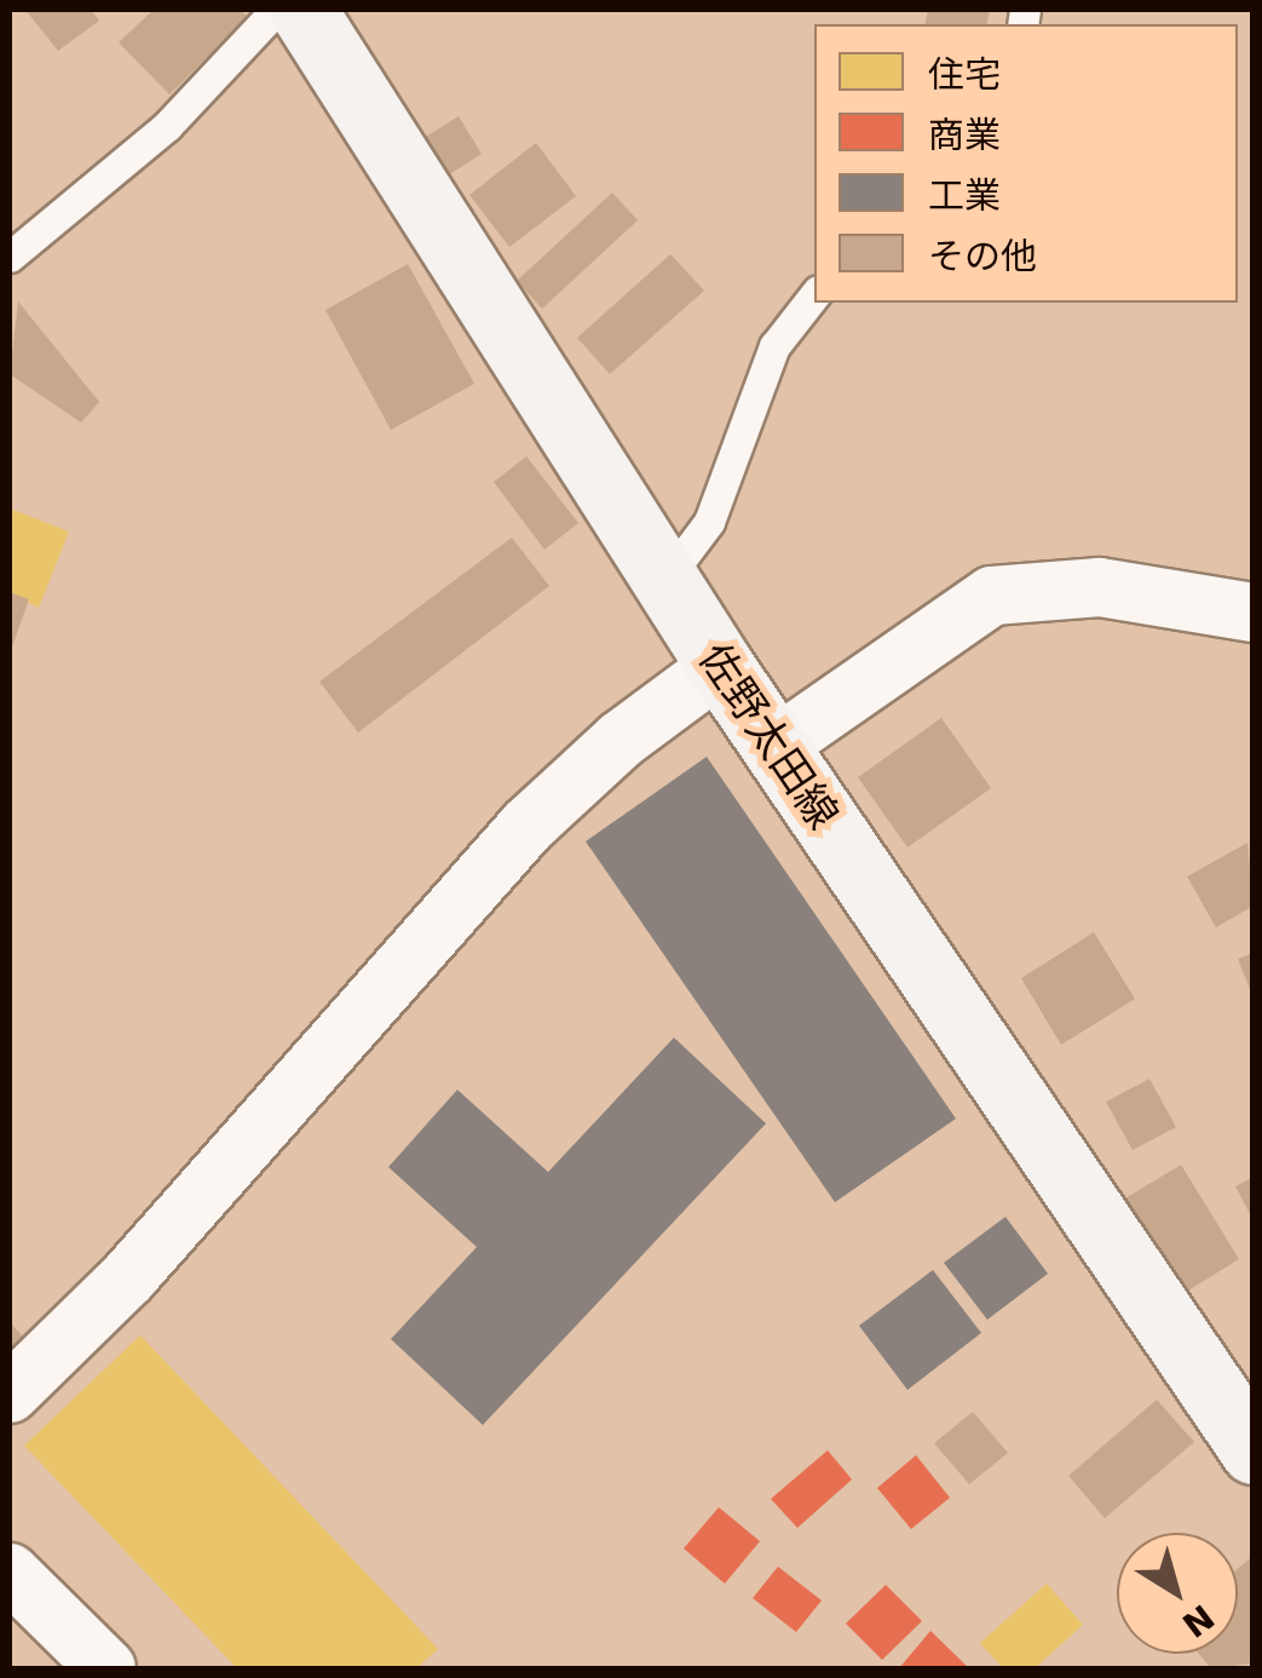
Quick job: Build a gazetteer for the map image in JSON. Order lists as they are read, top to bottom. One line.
{"streets":{"main road":["佐野太田線"]},"legend":["住宅","商業","工業","その他"],"north":"bottom right"}
